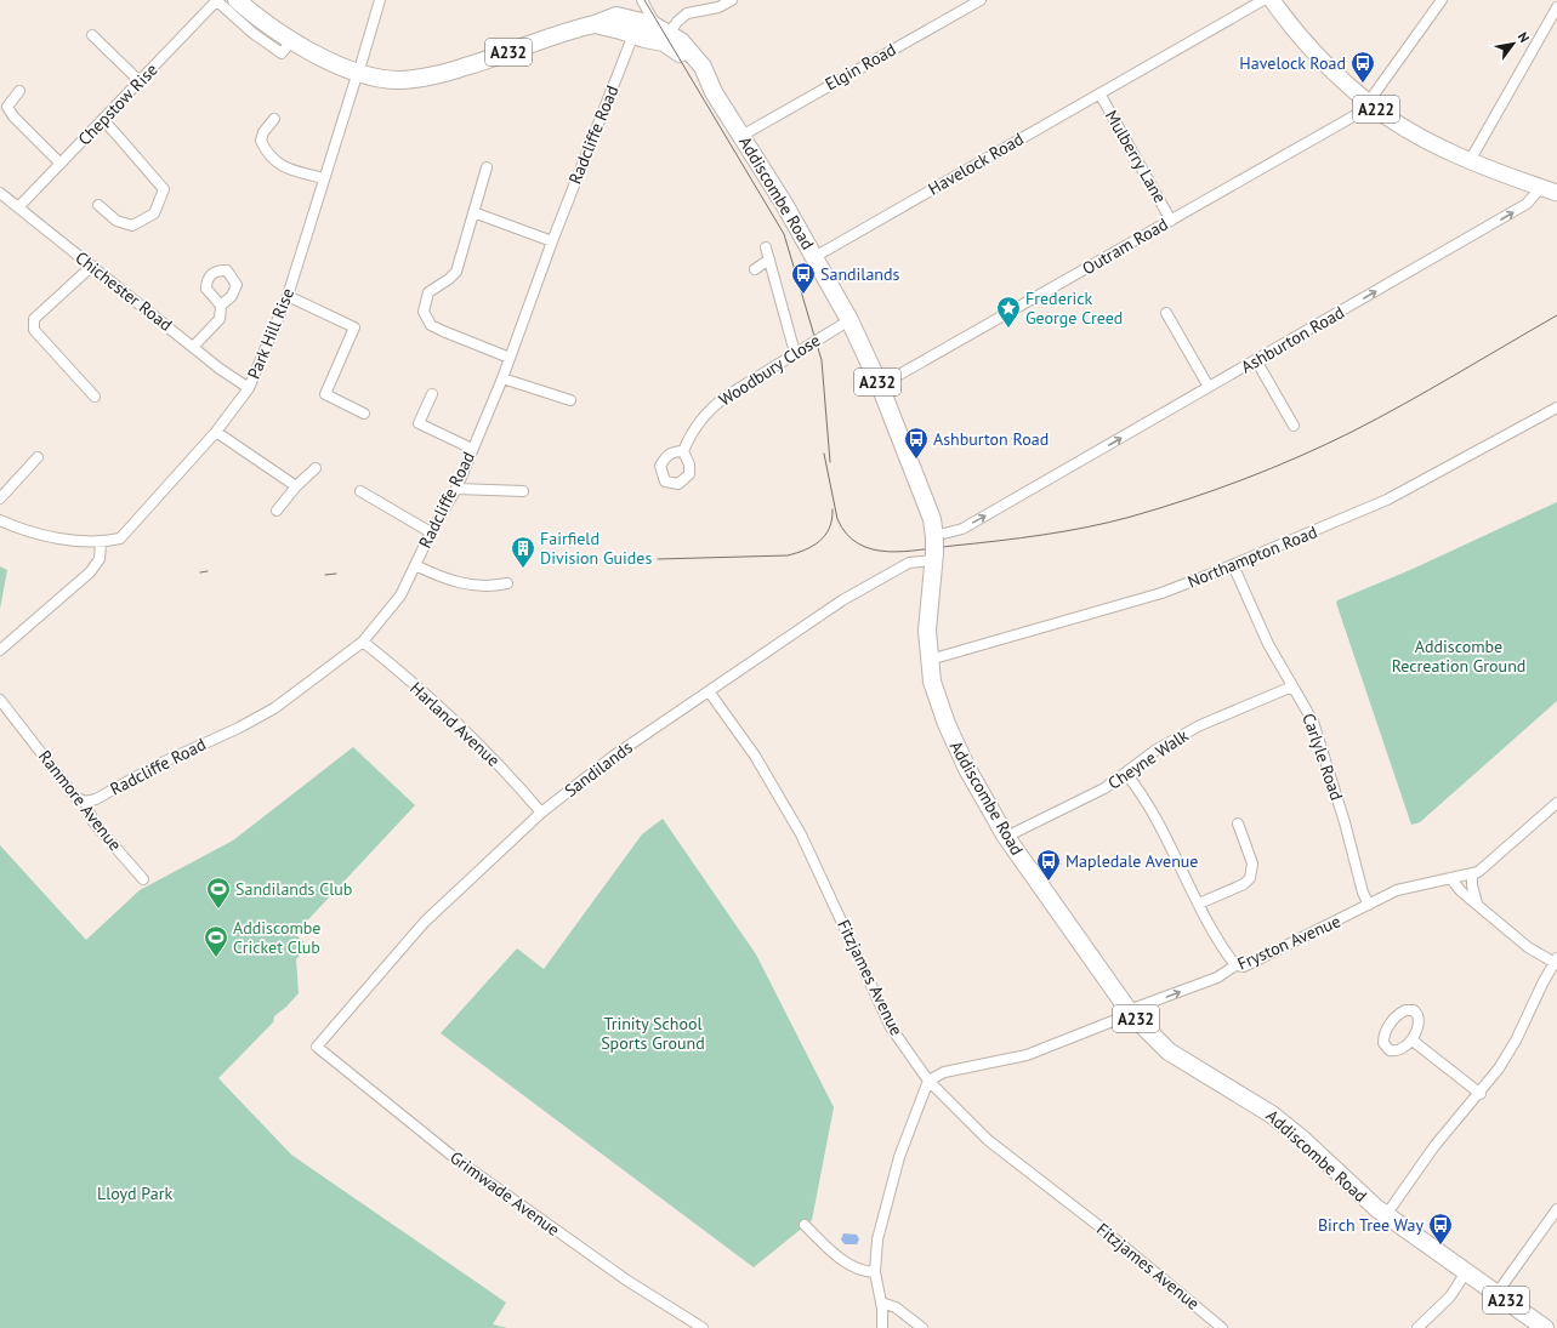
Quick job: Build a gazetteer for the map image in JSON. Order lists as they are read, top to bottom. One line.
{"streets":{"highway":["A232","Addiscombe Road"],"main road":["A222"],"street":["Elgin Road","Chepstow Rise","Radcliffe Road","Mulberry Lane","Havelock Road","Outram Road","Chichester Road","Park Hill Rise","Ashburton Road","Woodbury Close","Northampton Road","Harland Avenue","Carlyle Road","Cheyne Walk","Sandilands","Ranmore Avenue","Fryston Avenue","Fitzjames Avenue","Grimwade Avenue"]},"crossings":[["A232","Radcliffe Road"],["A232","Addiscombe Road"],["A232","Park Hill Rise"],["Elgin Road","Addiscombe Road"],["Chepstow Rise","Chichester Road"],["A222","Outram Road"],["A222","Ashburton Road"],["Radcliffe Road","Addiscombe Road"],["Radcliffe Road","Harland Avenue"],["Radcliffe Road","Ranmore Avenue"],["Mulberry Lane","Havelock Road"],["Mulberry Lane","Outram Road"],["Havelock Road","Addiscombe Road"],["Addiscombe Road","Outram Road"],["Addiscombe Road","Ashburton Road"],["Addiscombe Road","Woodbury Close"],["Addiscombe Road","Northampton Road"],["Addiscombe Road","Cheyne Walk"],["Addiscombe Road","Sandilands"],["Addiscombe Road","Fryston Avenue"],["Chichester Road","Park Hill Rise"],["Ashburton Road","Sandilands"],["Northampton Road","Carlyle Road"],["Harland Avenue","Sandilands"],["Carlyle Road","Cheyne Walk"],["Carlyle Road","Fryston Avenue"],["Sandilands","Fitzjames Avenue"],["Sandilands","Grimwade Avenue"]],"one_way":["Ashburton Road"],"parks":["Addiscombe Recreation Ground","Trinity School Sports Ground","Lloyd Park"],"places":{"bus stop":["Havelock Road","Sandilands","Ashburton Road","Mapledale Avenue","Birch Tree Way"],"place":["Frederick George Creed"],"building":["Fairfield Division Guides"],"sports":["Sandilands Club","Addiscombe Cricket Club"]},"north":"top right"}
